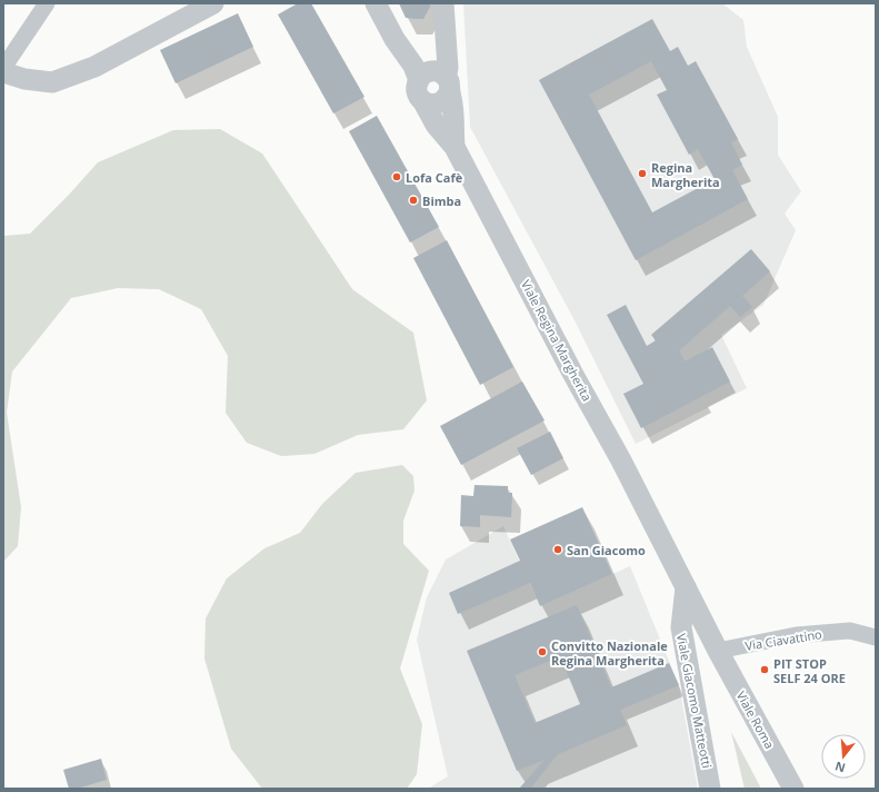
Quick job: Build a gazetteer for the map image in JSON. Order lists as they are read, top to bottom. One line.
{"streets":{"street":["Viale Regina Margherita","Via Ciavattino","Viale Giacomo Matteotti","Viale Roma"]},"crossings":[["Viale Regina Margherita","Viale Giacomo Matteotti"],["Viale Regina Margherita","Viale Roma"],["Via Ciavattino","Viale Roma"],["Viale Giacomo Matteotti","Viale Roma"]],"places":["Regina Margherita","Lofa Cafè","Bimba","San Giacomo","Convitto Nazionale Regina Margherita","PIT STOP SELF 24 ORE"],"north":"bottom"}
